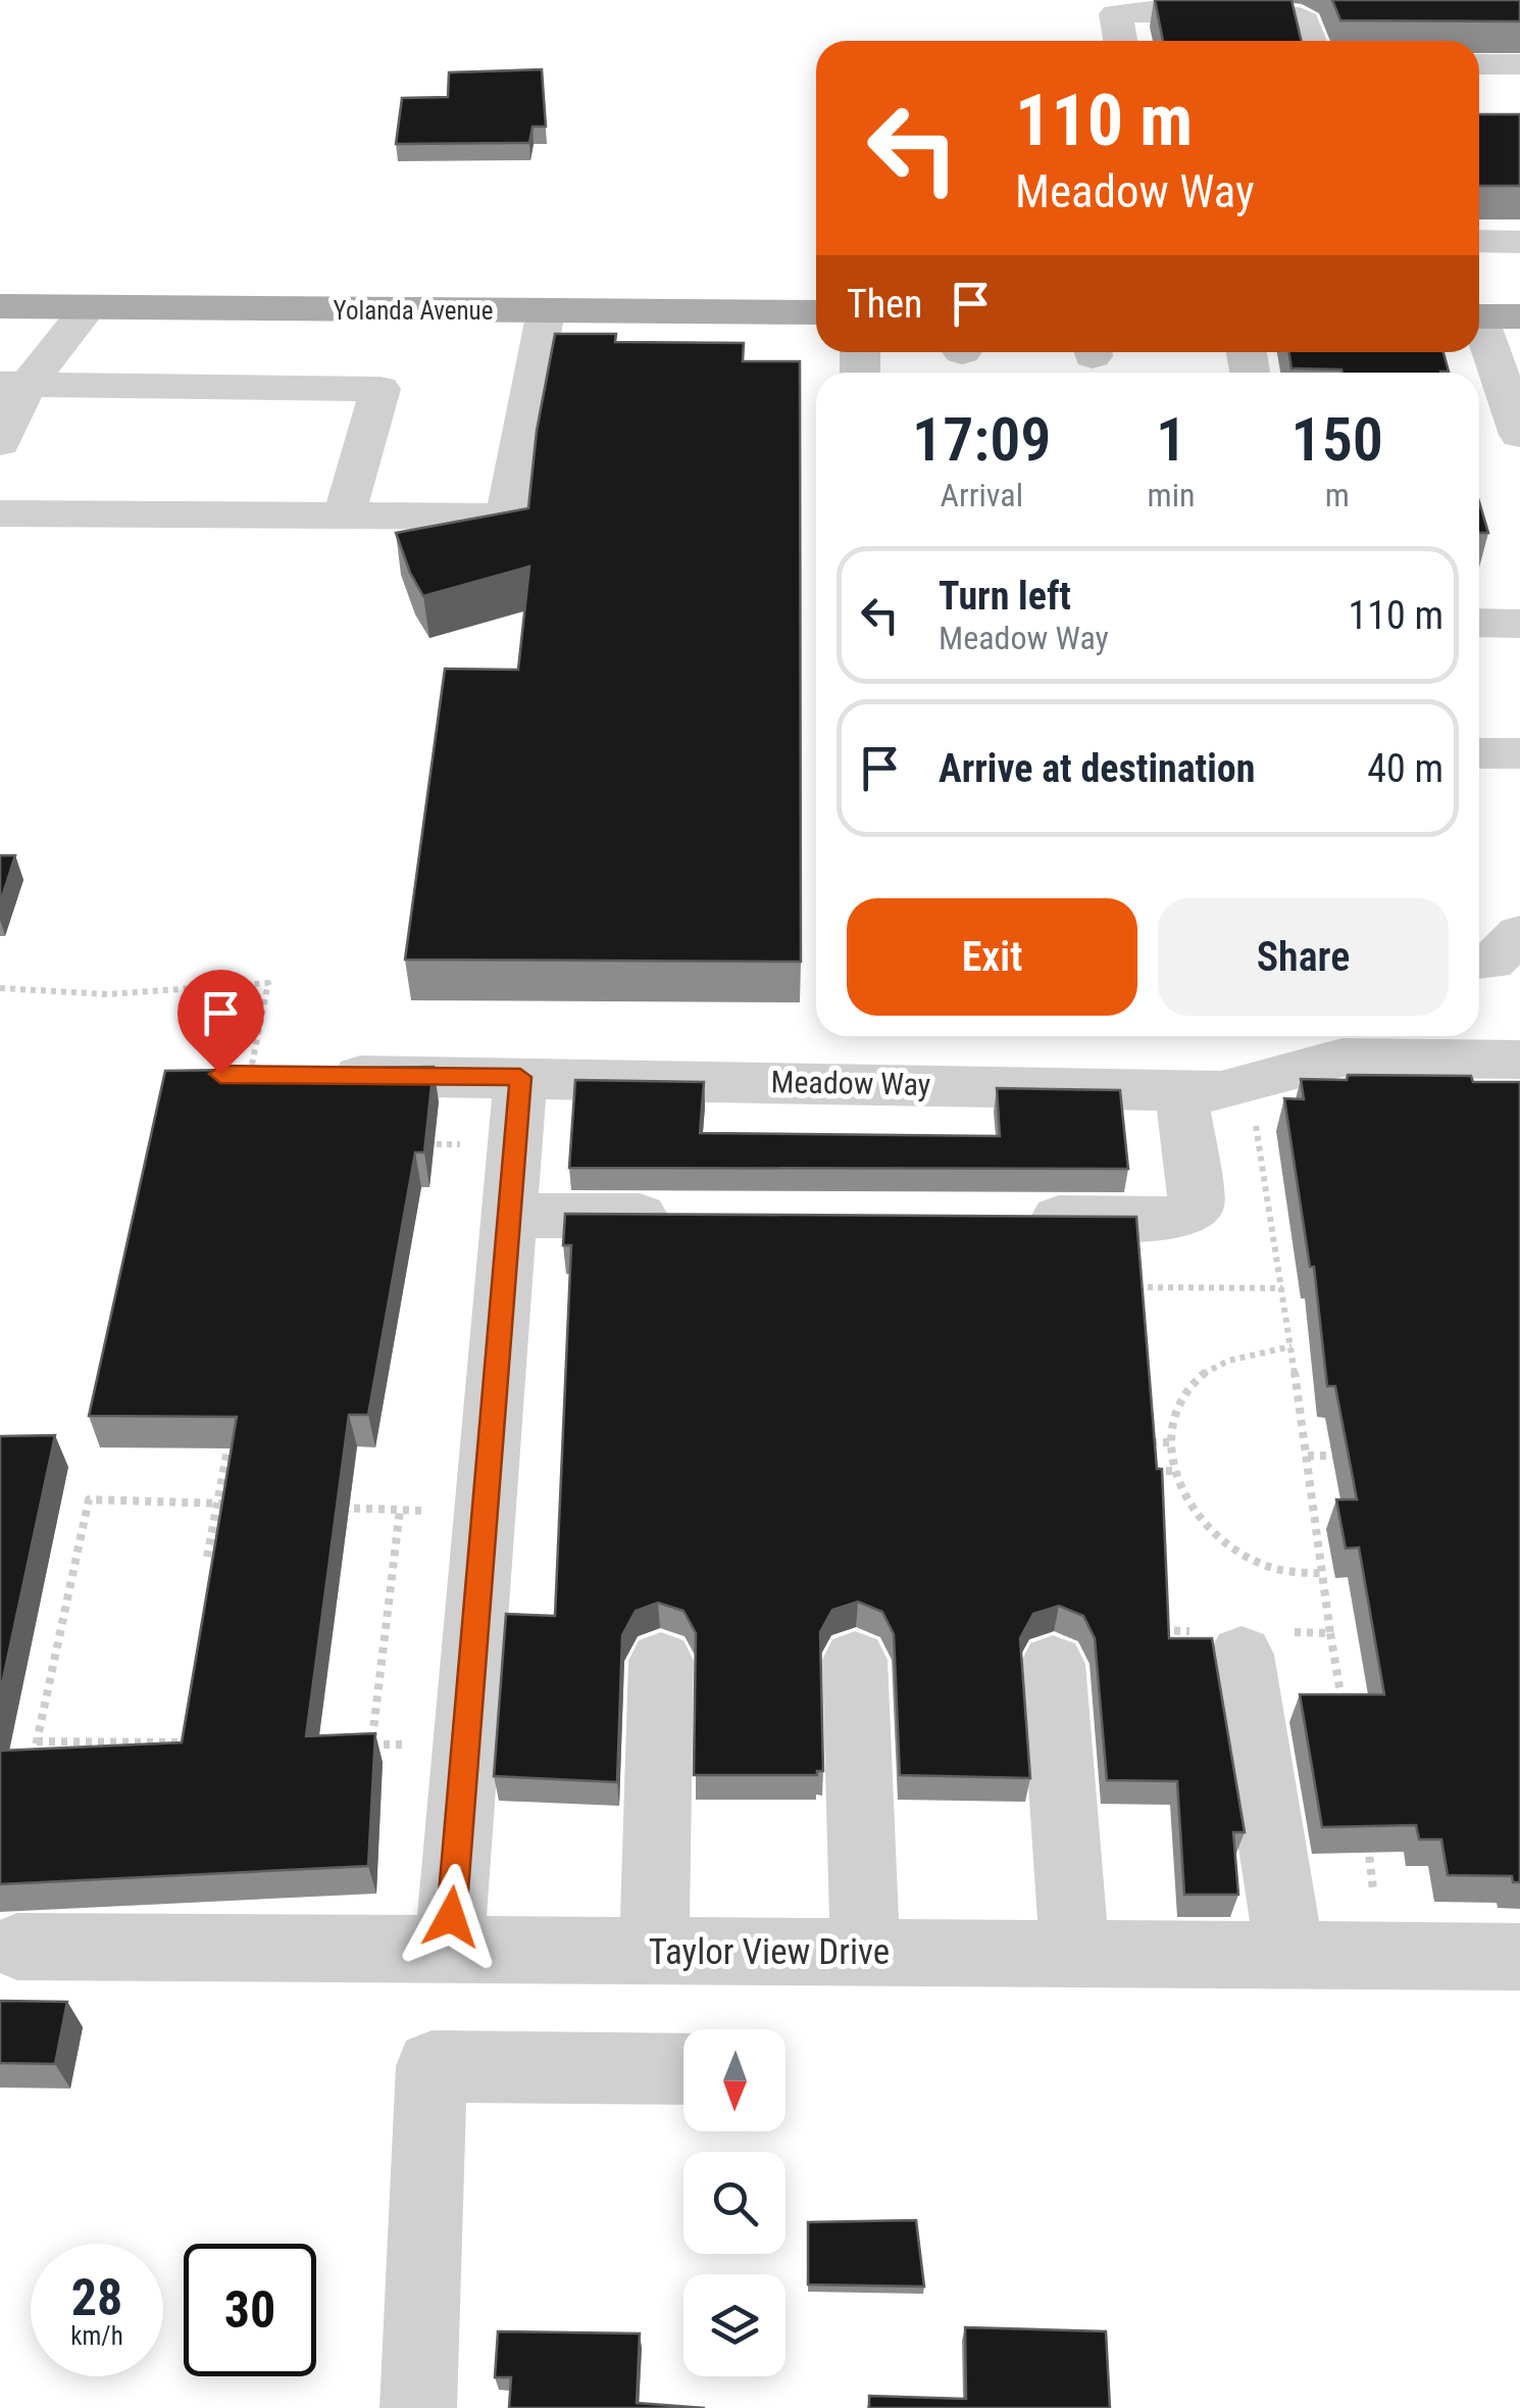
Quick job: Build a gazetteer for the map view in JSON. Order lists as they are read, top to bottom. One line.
{"streets":{"main road":["Yolanda Avenue"],"street":["Meadow Way","Taylor View Drive"]},"north":"bottom","page":{"turn":["110 m","Meadow Way"],"then":"Then","eta":["17:09","Arrival","1","min","150","m"],"list":[{"name":"Turn left","note":"Meadow Way","value":"110 m"},{"name":"Arrive at destination","value":"40 m"}],"buttons":["Exit","Share"],"speed":"28 km/h","limit":"30"}}
